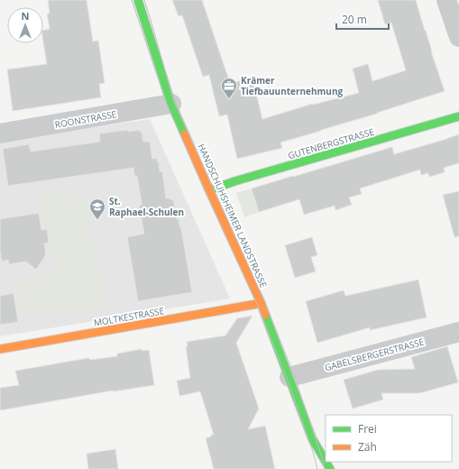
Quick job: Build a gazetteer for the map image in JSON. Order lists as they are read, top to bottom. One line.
{"streets":{"main road":["GUTENBERGSTRASSE","HANDSCHUHSHEIMER LANDSTRASSE","MOLTKESTRASSE"],"street":["ROONSTRASSE","GABELSBERGERSTRASSE"]},"crossings":[["ROONSTRASSE","HANDSCHUHSHEIMER LANDSTRASSE"],["GUTENBERGSTRASSE","HANDSCHUHSHEIMER LANDSTRASSE"],["HANDSCHUHSHEIMER LANDSTRASSE","MOLTKESTRASSE"],["HANDSCHUHSHEIMER LANDSTRASSE","GABELSBERGERSTRASSE"]],"places":{"office":["Krämer Tiefbauunternehmung"],"school or university":["St. Raphael-Schulen"]},"legend":["Frei","Zäh"],"scale_bar":"20 m","north":"top"}
